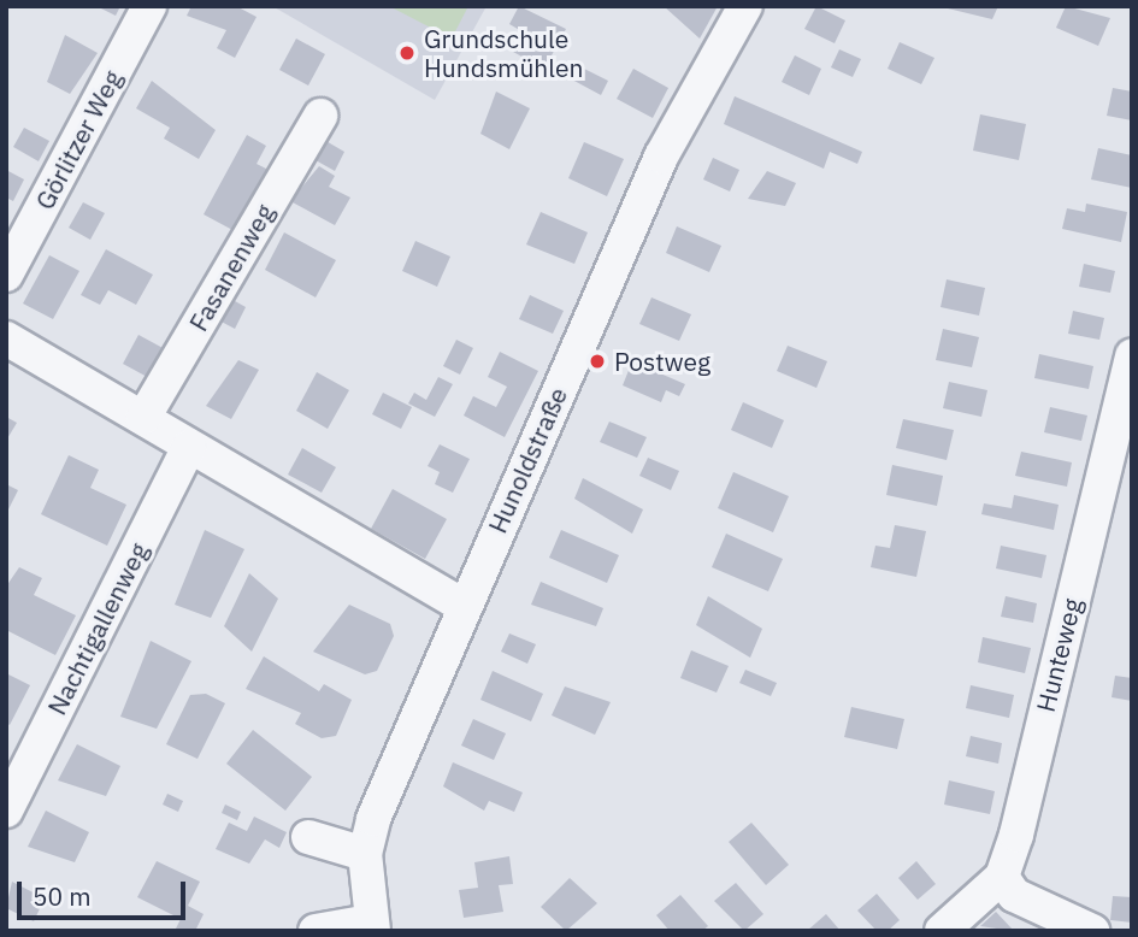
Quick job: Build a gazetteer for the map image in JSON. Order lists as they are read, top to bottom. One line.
{"streets":{"street":["Görlitzer Weg","Fasanenweg","Hunoldstraße","Nachtigallenweg","Hunteweg"]},"places":["Grundschule Hundsmühlen","Postweg"],"scale_bar":"50 m"}
